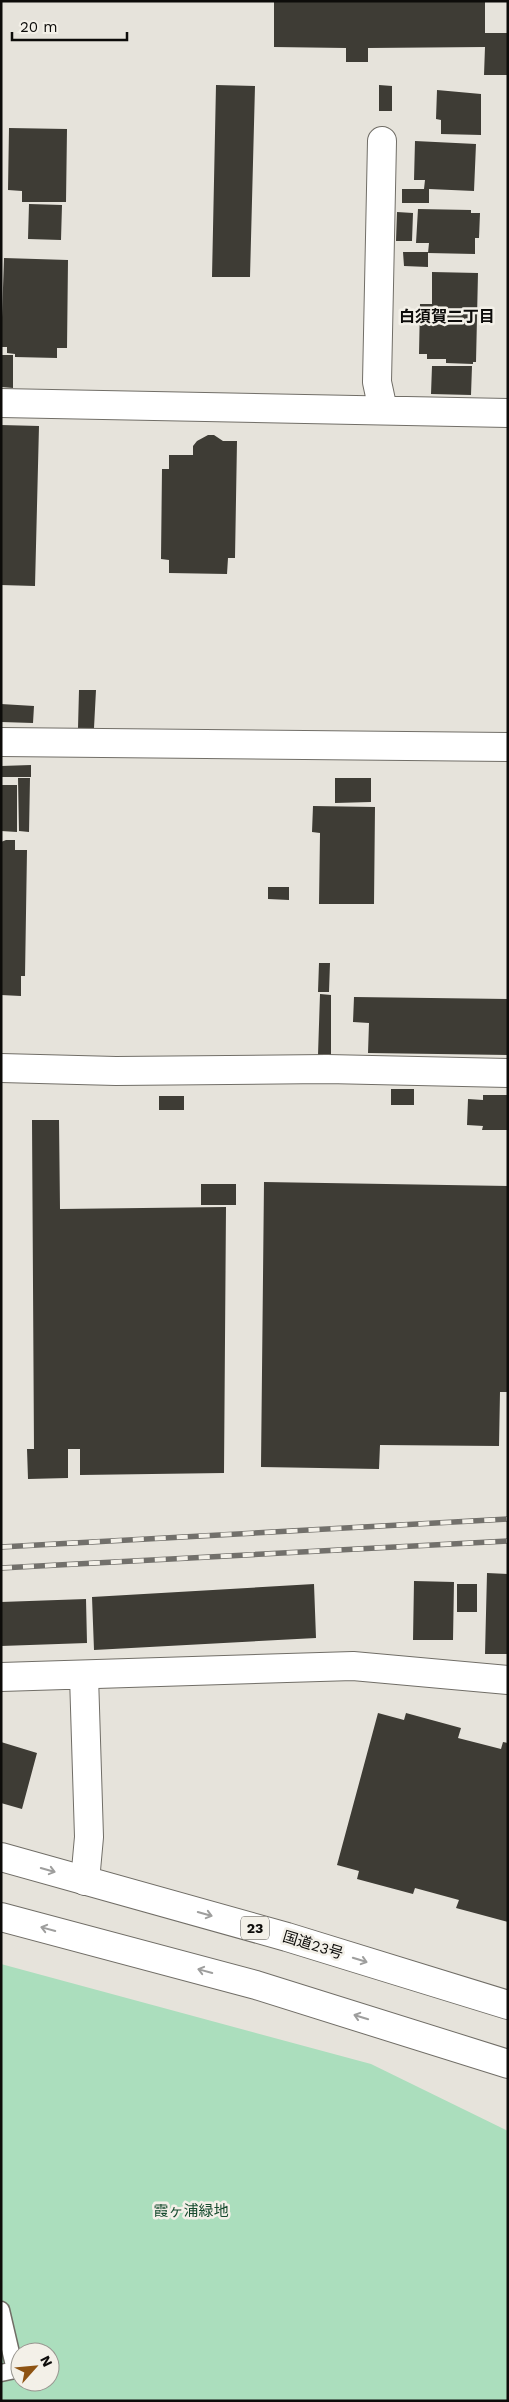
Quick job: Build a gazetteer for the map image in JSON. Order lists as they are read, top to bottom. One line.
{"streets":{"main road":["23","国道23号"]},"districts":["白須賀二丁目"],"parks":["霞ヶ浦緑地"],"scale_bar":"20 m","north":"top right"}
